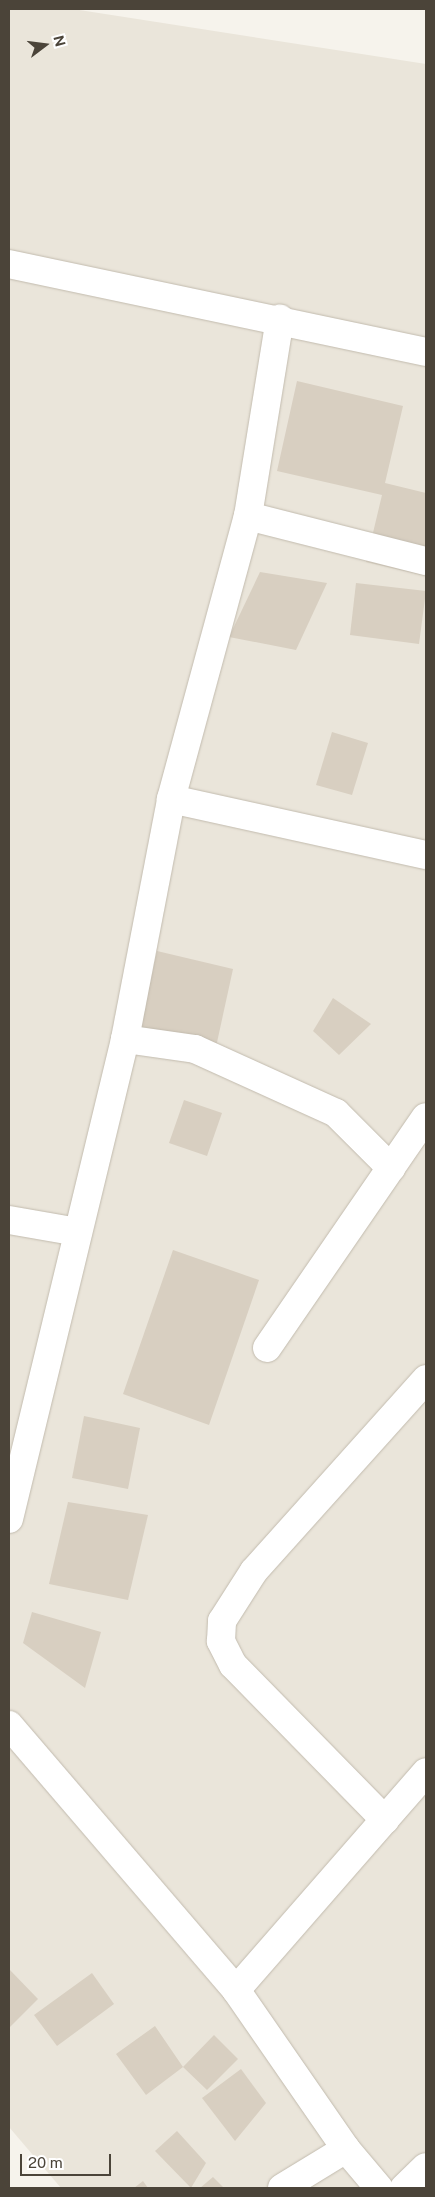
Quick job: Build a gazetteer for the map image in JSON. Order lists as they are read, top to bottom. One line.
{"scale_bar":"20 m","north":"right"}
